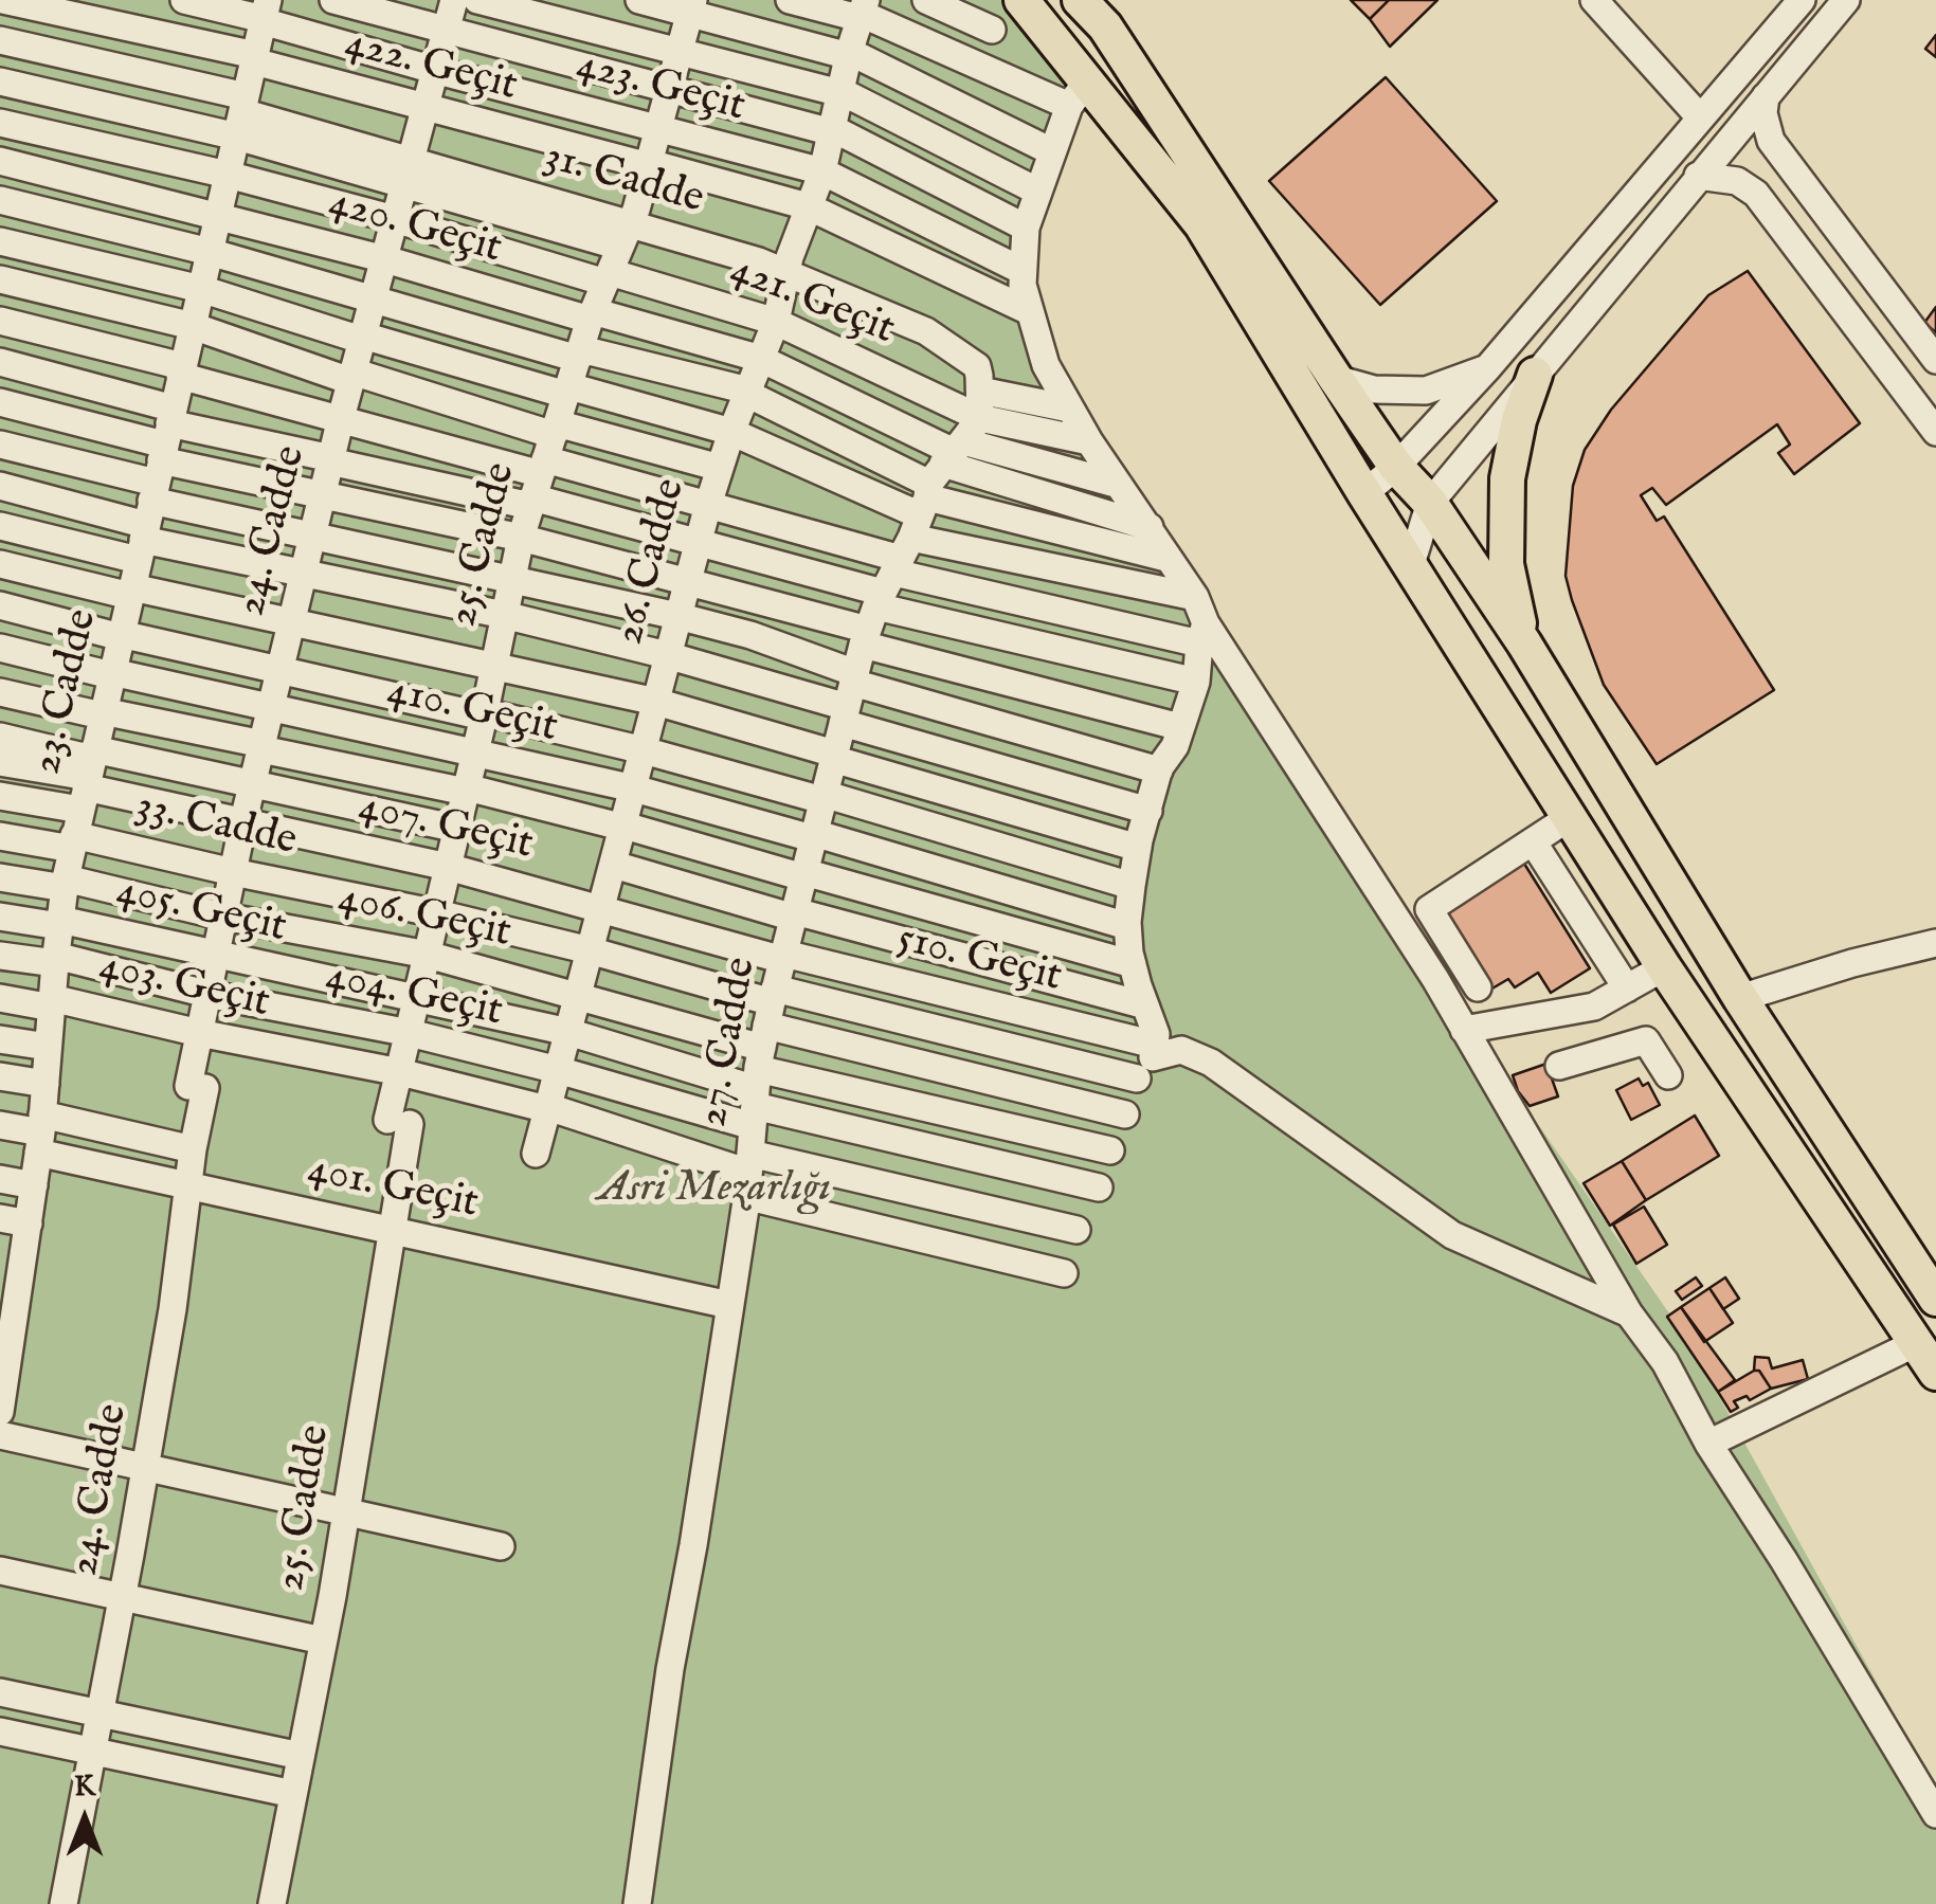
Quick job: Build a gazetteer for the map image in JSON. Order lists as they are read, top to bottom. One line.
{"streets":{"street":["422. Geçit","423. Geçit","31. Cadde","420. Geçit","421. Geçit","24. Cadde","25. Cadde","26. Cadde","23. Cadde","410. Geçit","33. Cadde","407. Geçit","405. Geçit","406. Geçit","510. Geçit","403. Geçit","404. Geçit","27. Cadde","401. Geçit"]},"crossings":[["422. Geçit","24. Cadde"],["422. Geçit","25. Cadde"],["422. Geçit","26. Cadde"],["422. Geçit","23. Cadde"],["423. Geçit","24. Cadde"],["423. Geçit","25. Cadde"],["423. Geçit","26. Cadde"],["423. Geçit","23. Cadde"],["31. Cadde","24. Cadde"],["31. Cadde","25. Cadde"],["31. Cadde","26. Cadde"],["31. Cadde","23. Cadde"],["420. Geçit","24. Cadde"],["420. Geçit","25. Cadde"],["420. Geçit","26. Cadde"],["420. Geçit","23. Cadde"],["420. Geçit","27. Cadde"],["421. Geçit","24. Cadde"],["421. Geçit","25. Cadde"],["421. Geçit","26. Cadde"],["421. Geçit","23. Cadde"],["421. Geçit","27. Cadde"],["24. Cadde","410. Geçit"],["24. Cadde","33. Cadde"],["24. Cadde","407. Geçit"],["24. Cadde","405. Geçit"],["24. Cadde","406. Geçit"],["24. Cadde","403. Geçit"],["24. Cadde","404. Geçit"],["24. Cadde","401. Geçit"],["25. Cadde","410. Geçit"],["25. Cadde","33. Cadde"],["25. Cadde","407. Geçit"],["25. Cadde","405. Geçit"],["25. Cadde","406. Geçit"],["25. Cadde","403. Geçit"],["25. Cadde","404. Geçit"],["25. Cadde","401. Geçit"],["26. Cadde","410. Geçit"],["26. Cadde","33. Cadde"],["26. Cadde","407. Geçit"],["26. Cadde","405. Geçit"],["26. Cadde","406. Geçit"],["26. Cadde","403. Geçit"],["26. Cadde","404. Geçit"],["23. Cadde","410. Geçit"],["23. Cadde","33. Cadde"],["23. Cadde","407. Geçit"],["23. Cadde","405. Geçit"],["23. Cadde","406. Geçit"],["23. Cadde","403. Geçit"],["23. Cadde","404. Geçit"],["23. Cadde","401. Geçit"],["410. Geçit","27. Cadde"],["33. Cadde","407. Geçit"],["33. Cadde","405. Geçit"],["33. Cadde","406. Geçit"],["33. Cadde","403. Geçit"],["33. Cadde","404. Geçit"],["33. Cadde","27. Cadde"],["407. Geçit","510. Geçit"],["407. Geçit","27. Cadde"],["405. Geçit","406. Geçit"],["405. Geçit","403. Geçit"],["405. Geçit","404. Geçit"],["405. Geçit","27. Cadde"],["406. Geçit","403. Geçit"],["406. Geçit","404. Geçit"],["406. Geçit","27. Cadde"],["510. Geçit","27. Cadde"],["403. Geçit","404. Geçit"],["403. Geçit","27. Cadde"],["404. Geçit","27. Cadde"],["27. Cadde","401. Geçit"]],"parks":["Asri Mezarlığı"],"north":"top"}
